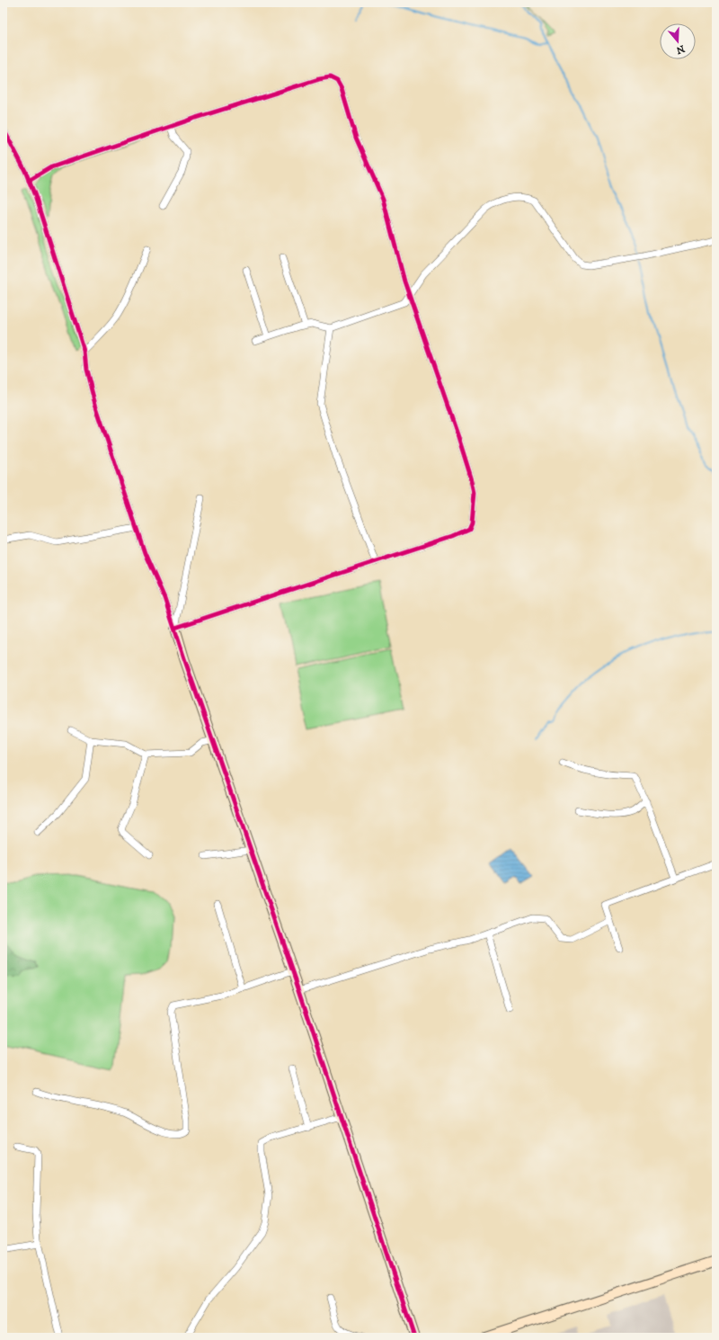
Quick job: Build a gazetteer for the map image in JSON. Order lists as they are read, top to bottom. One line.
{"north":"bottom"}
